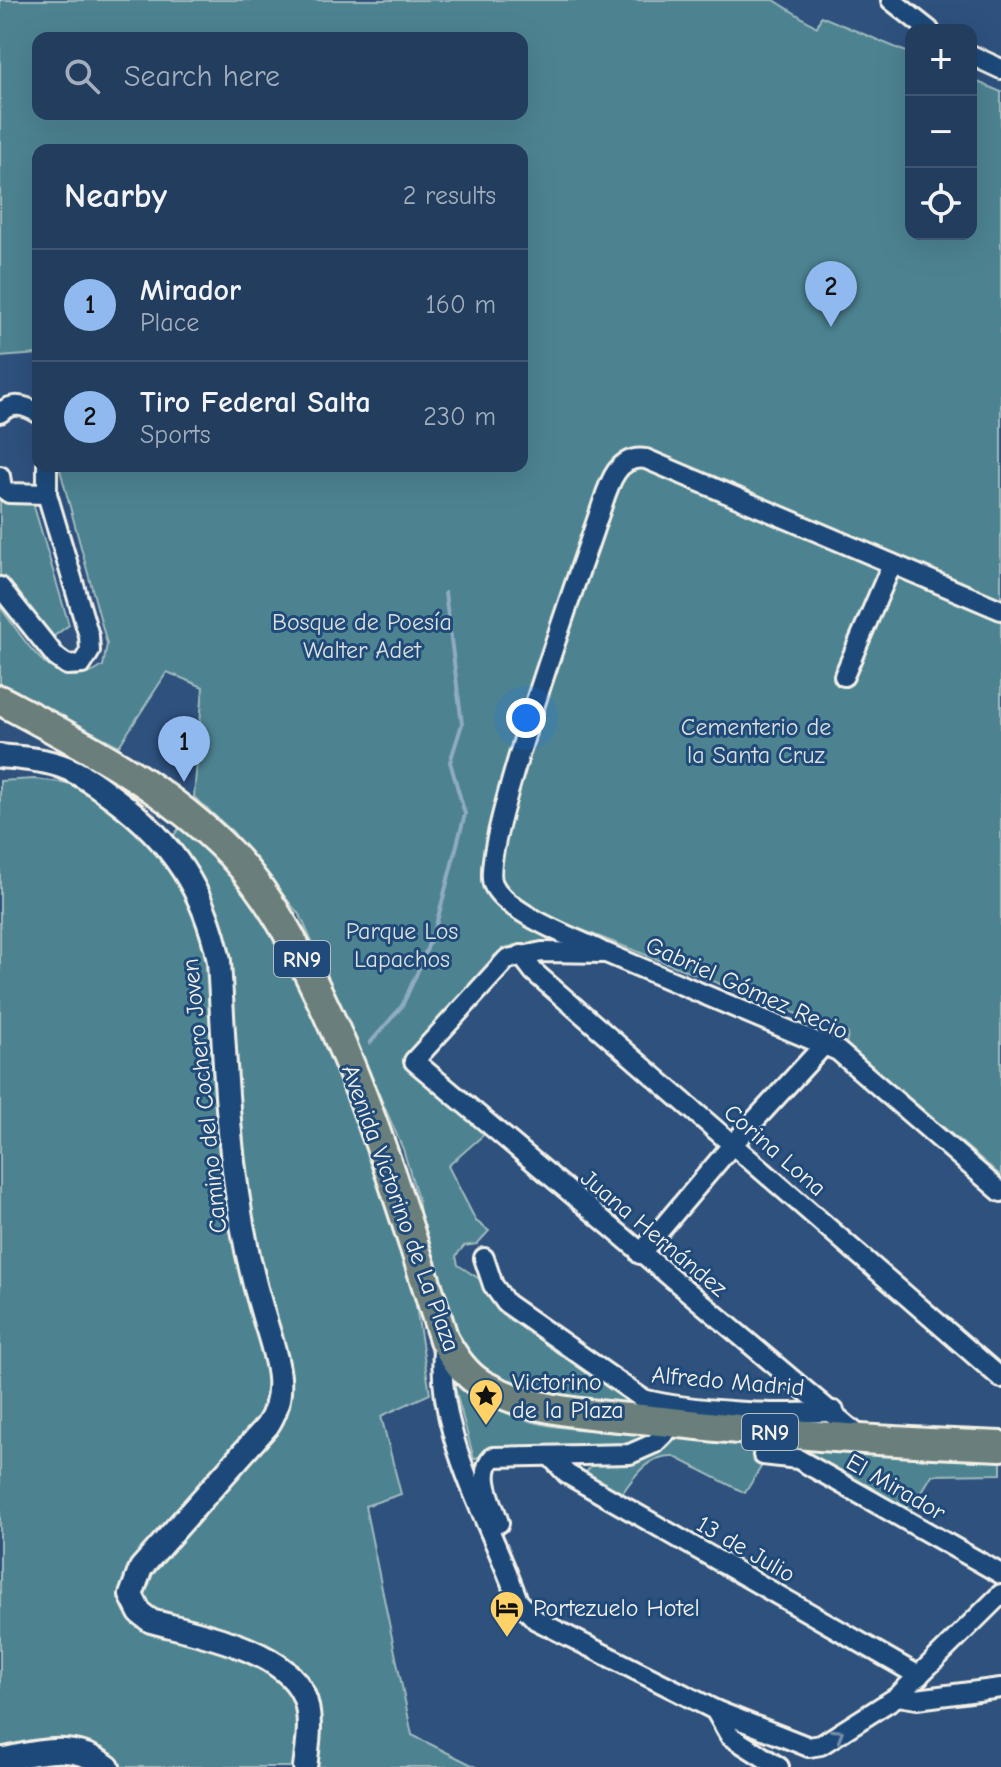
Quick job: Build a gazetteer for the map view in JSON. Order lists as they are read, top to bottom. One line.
{"streets":{"highway":["RN9","Avenida Victorino de La Plaza"],"street":["Gabriel Gómez Recio","Camino del Cochero Joven","Corina Lona","Juana Hernández","Alfredo Madrid","El Mirador","13 de Julio"]},"crossings":[["Gabriel Gómez Recio","Corina Lona"],["Gabriel Gómez Recio","Juana Hernández"],["Corina Lona","Juana Hernández"],["Avenida Victorino de La Plaza","Juana Hernández"],["Juana Hernández","Alfredo Madrid"]],"parks":["Bosque de Poesía Walter Adet","Cementerio de la Santa Cruz","Parque Los Lapachos"],"places":{"place":["Victorino de la Plaza"],"hotel":["Portezuelo Hotel"]},"page":{"map_buttons":["+","−"],"search":"Search here","heading":["Nearby","2 results"],"list":[{"mark":"1","name":"Mirador","note":"Place","value":"160 m"},{"mark":"2","name":"Tiro Federal Salta","note":"Sports","value":"230 m"}],"pins":["2","1"]}}
